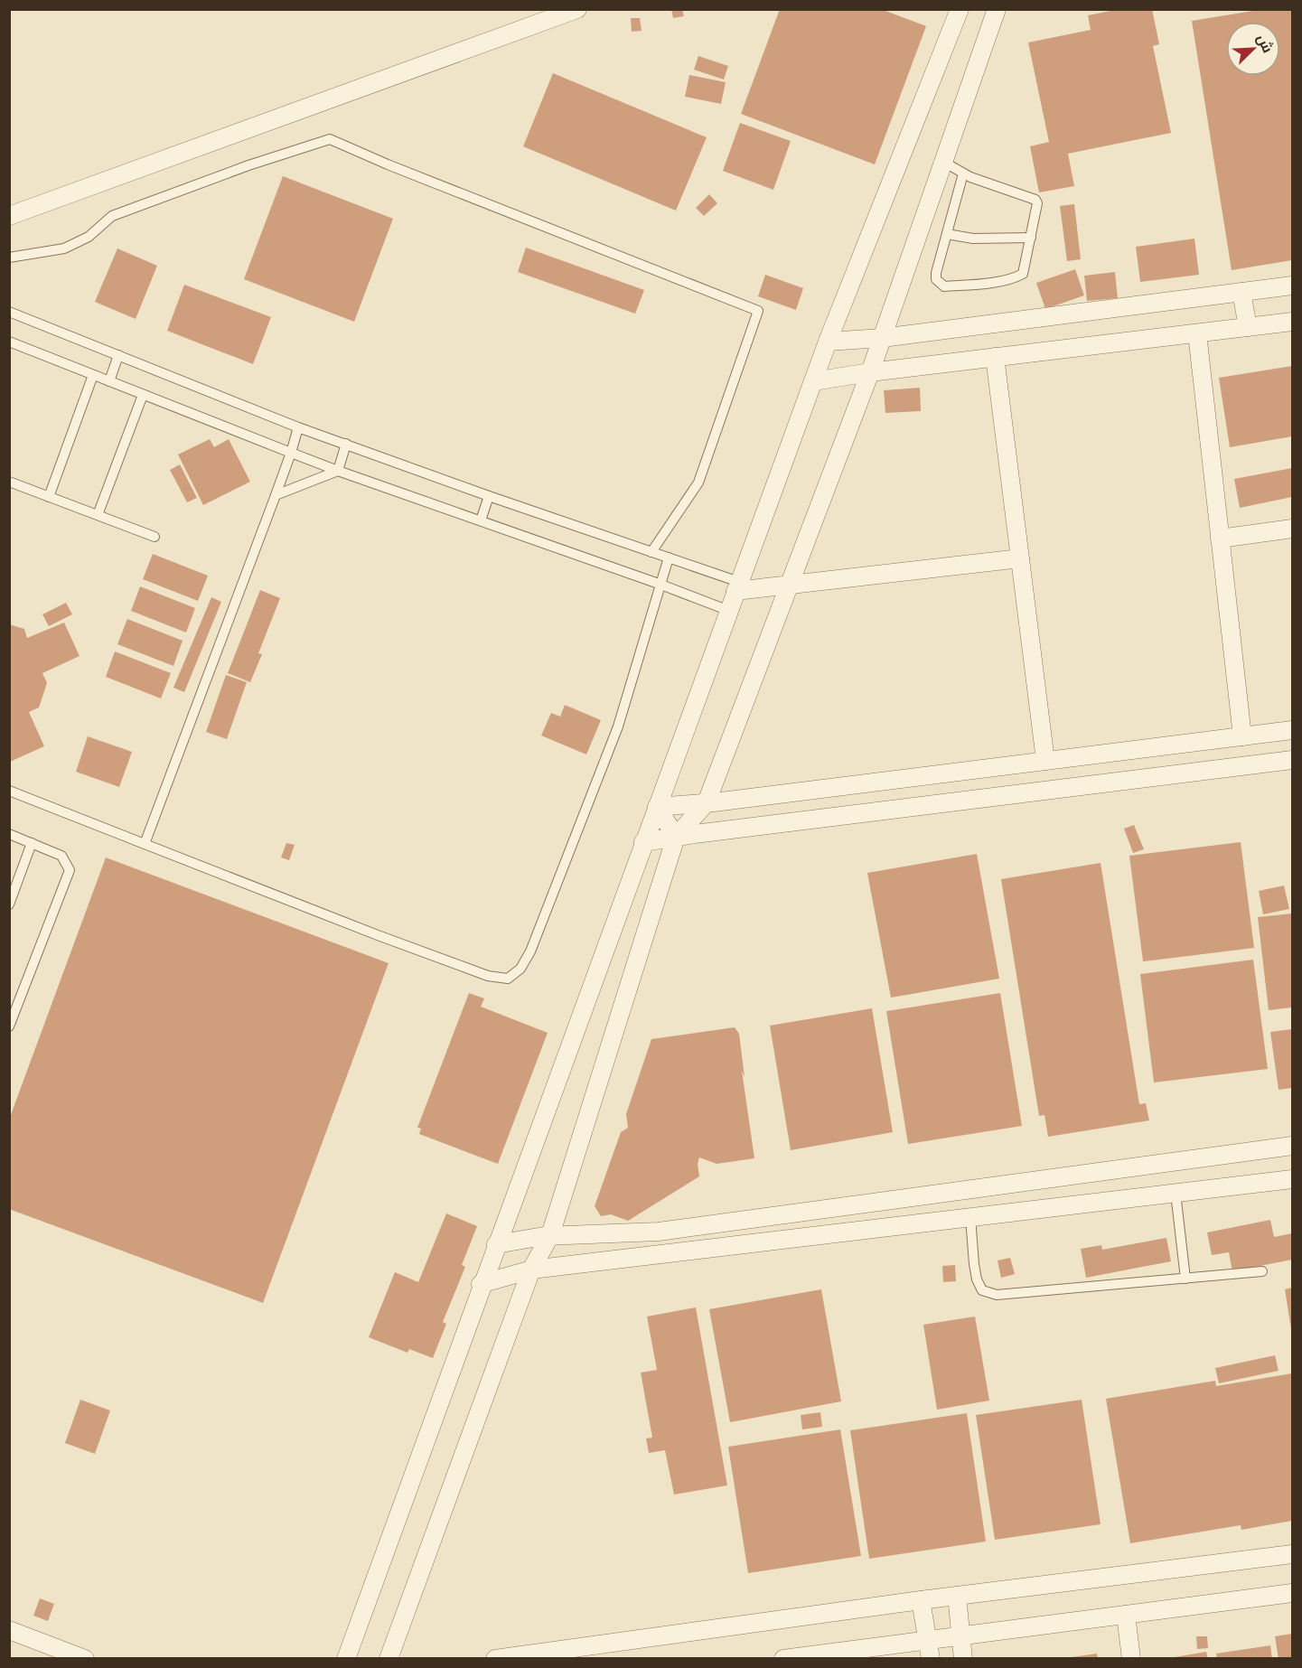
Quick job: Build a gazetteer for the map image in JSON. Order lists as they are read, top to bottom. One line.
{"north":"top right"}
